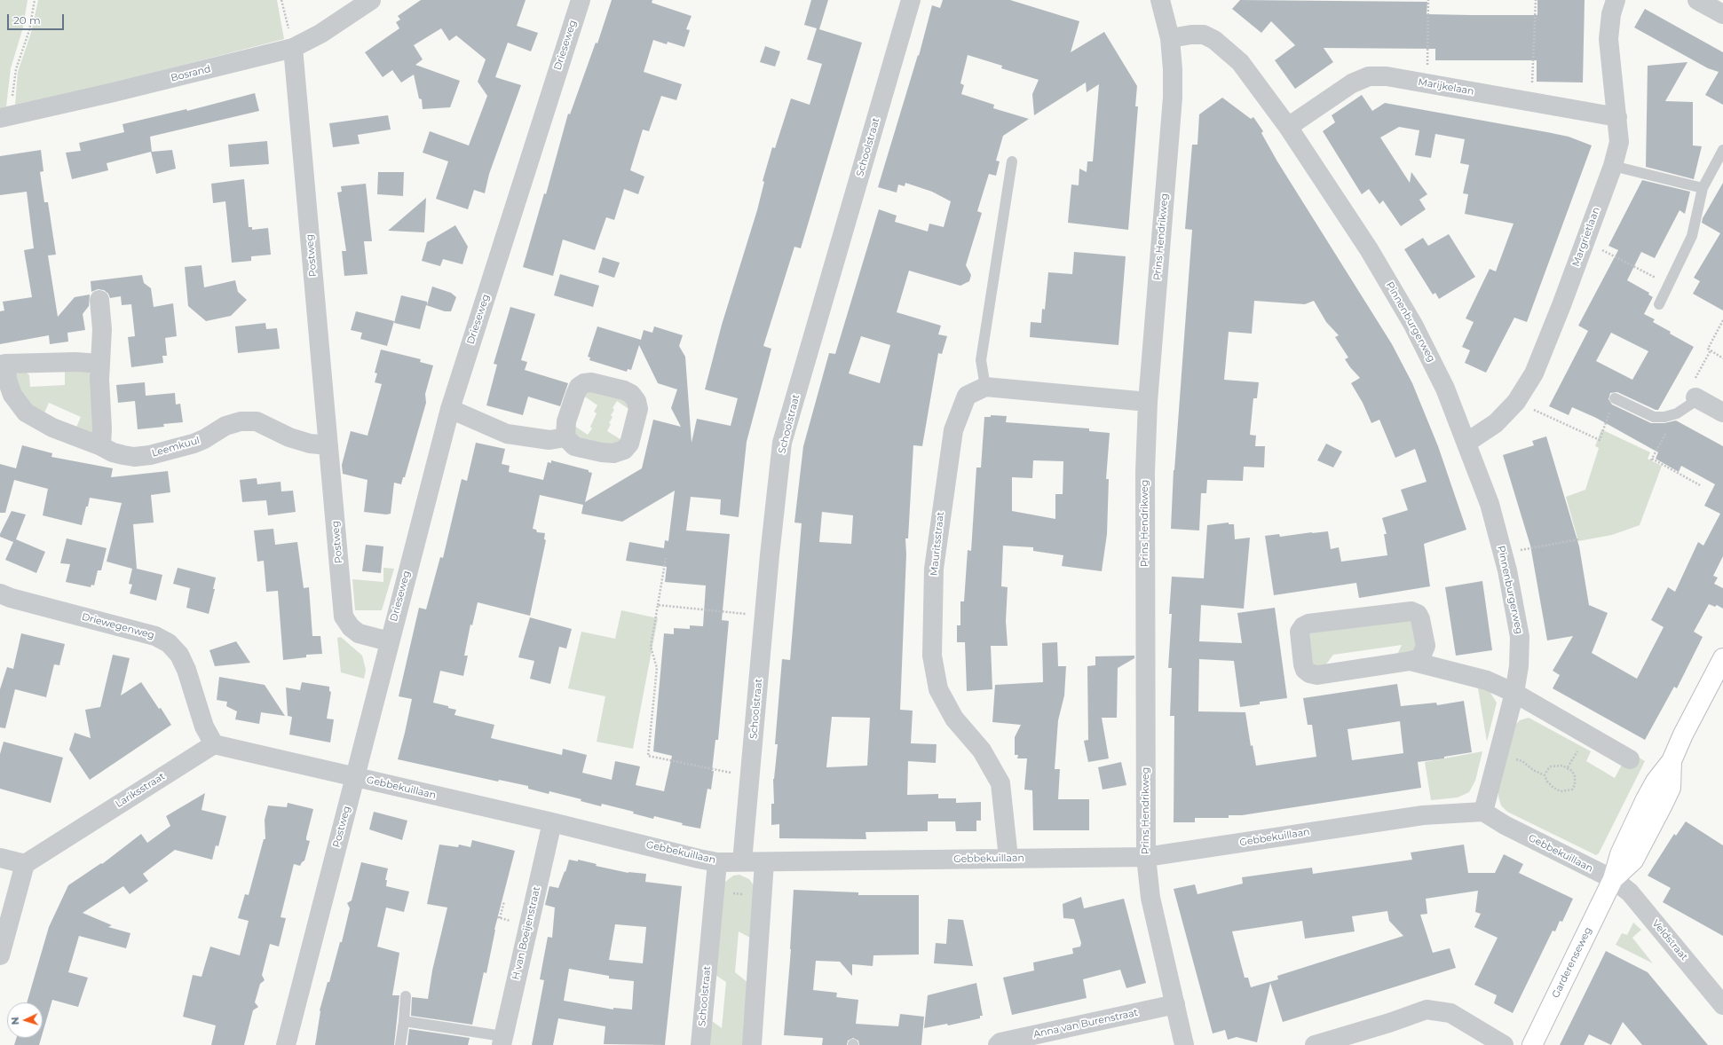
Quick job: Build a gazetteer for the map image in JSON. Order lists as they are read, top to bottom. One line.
{"streets":{"main road":["Garderenseweg"],"street":["Drieseweg","Bosrand","Marijkelaan","Schoolstraat","Prins Hendrikweg","Margrietlaan","Postweg","Pinnenburgerweg","Leemkuul","Mauritsstraat","Driewegenweg","Gebbekuillaan","Lariksstraat","H van Boeijenstraat","Veldstraat","Anna van Burenstraat"]},"crossings":[["Drieseweg","Postweg"],["Bosrand","Postweg"],["Marijkelaan","Margrietlaan"],["Marijkelaan","Pinnenburgerweg"],["Schoolstraat","Gebbekuillaan"],["Prins Hendrikweg","Pinnenburgerweg"],["Prins Hendrikweg","Mauritsstraat"],["Prins Hendrikweg","Gebbekuillaan"],["Prins Hendrikweg","Anna van Burenstraat"],["Margrietlaan","Pinnenburgerweg"],["Postweg","Leemkuul"],["Postweg","Gebbekuillaan"],["Pinnenburgerweg","Gebbekuillaan"],["Mauritsstraat","Gebbekuillaan"],["Driewegenweg","Lariksstraat"],["Gebbekuillaan","H van Boeijenstraat"],["Gebbekuillaan","Veldstraat"],["Gebbekuillaan","Garderenseweg"],["Veldstraat","Garderenseweg"]],"scale_bar":"20 m","north":"left"}
